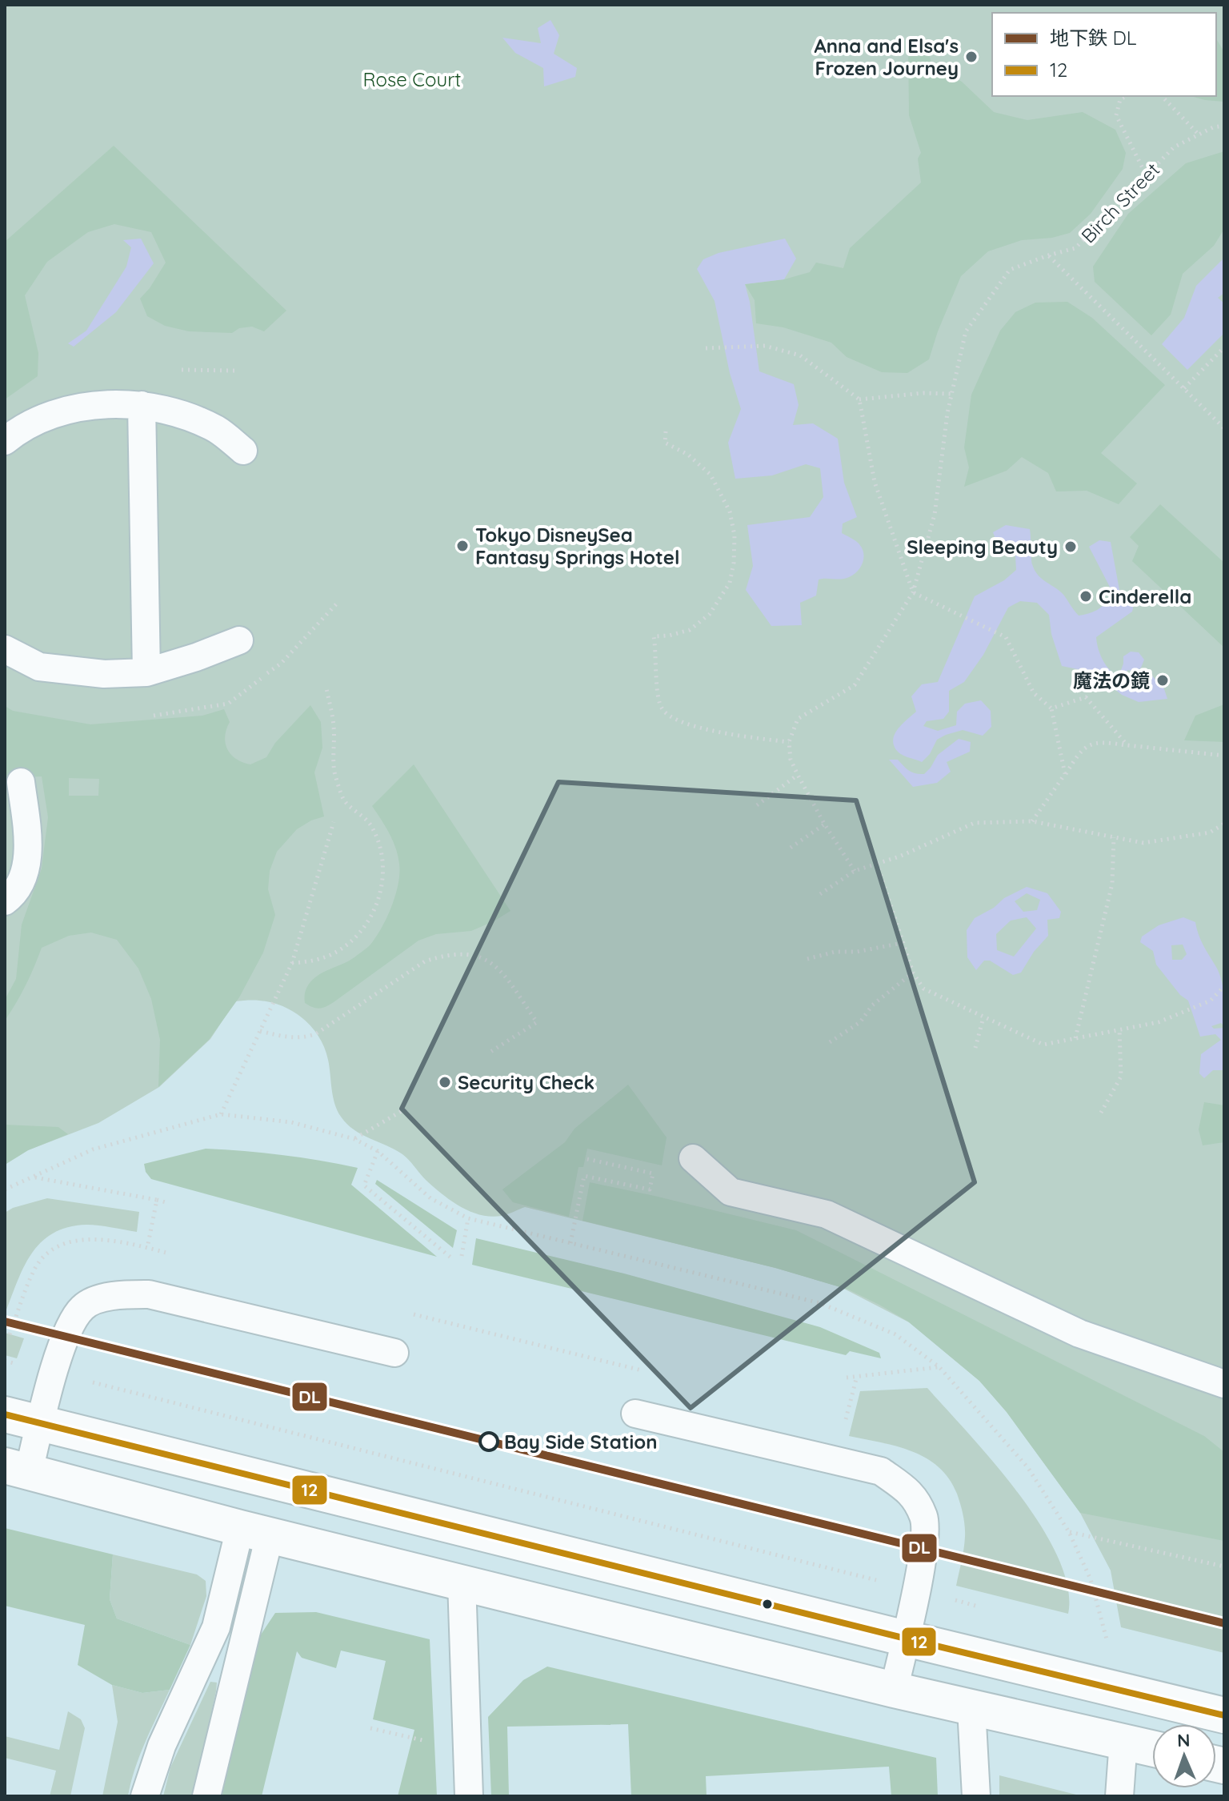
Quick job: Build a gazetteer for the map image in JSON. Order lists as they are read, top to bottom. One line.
{"streets":{"path":["Birch Street"]},"parks":["Rose Court"],"places":["Anna and Elsa's Frozen Journey","Tokyo DisneySea Fantasy Springs Hotel","Sleeping Beauty","Cinderella","魔法の鏡","Security Check","Bay Side Station"],"lines":["metro line DL","transit line 12"],"legend":["地下鉄 DL","12"],"north":"top"}
